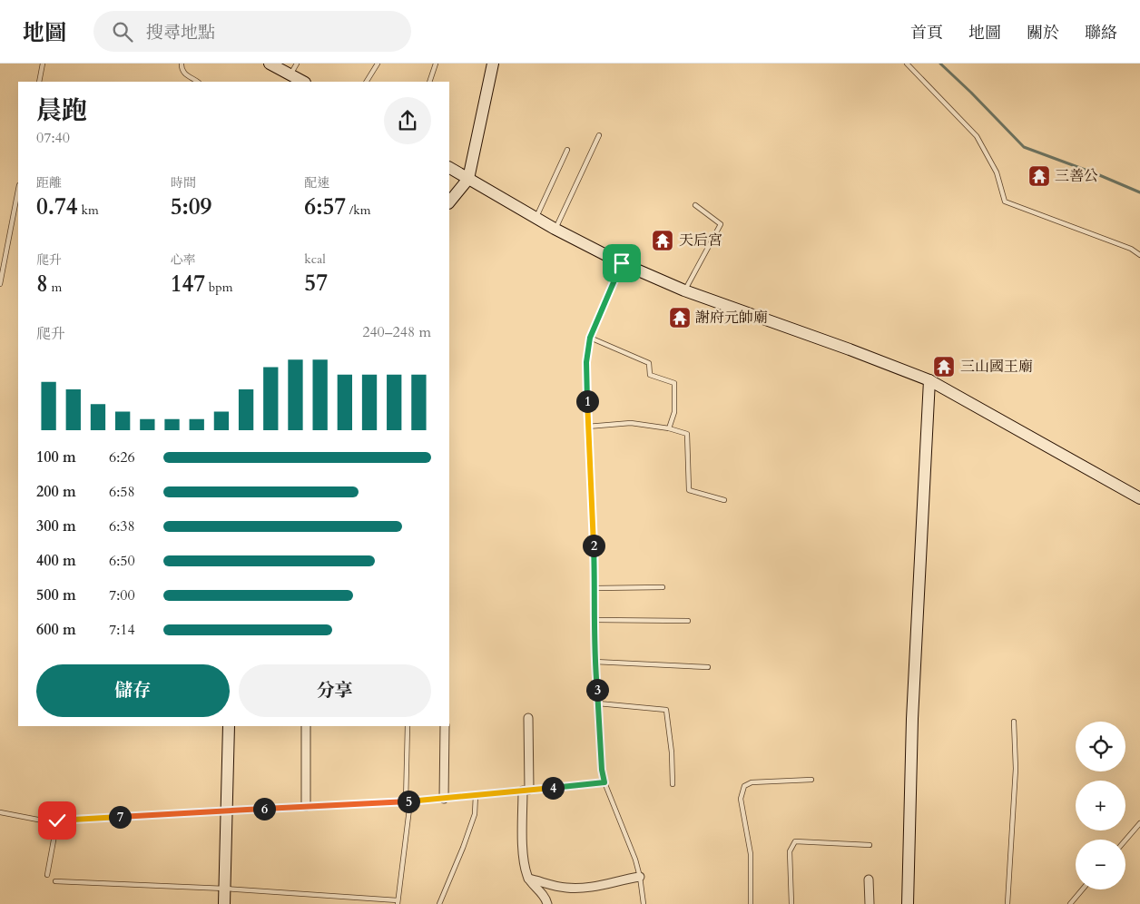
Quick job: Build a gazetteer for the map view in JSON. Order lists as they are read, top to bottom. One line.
{"places":{"temple":["三善公","天后宮","謝府元帥廟","三山國王廟"]},"page":{"header":"地圖","search":"搜尋地點","nav":["首頁","地圖","關於","聯絡"],"heading":["晨跑","07:40"],"stats":[["距離","0.74 km"],["時間","5:09"],["配速","6:57 /km"],["爬升","8 m"],["心率","147 bpm"],["kcal","57"]],"chart":["爬升","240–248 m"],"pins":["1","2","3","4","5","6","7"],"list":[{"name":"100 m","note":"6:26"},{"name":"200 m","note":"6:58"},{"name":"300 m","note":"6:38"},{"name":"400 m","note":"6:50"},{"name":"500 m","note":"7:00"},{"name":"600 m","note":"7:14"}],"buttons":["儲存","分享"],"map_buttons":["+","−"]}}
